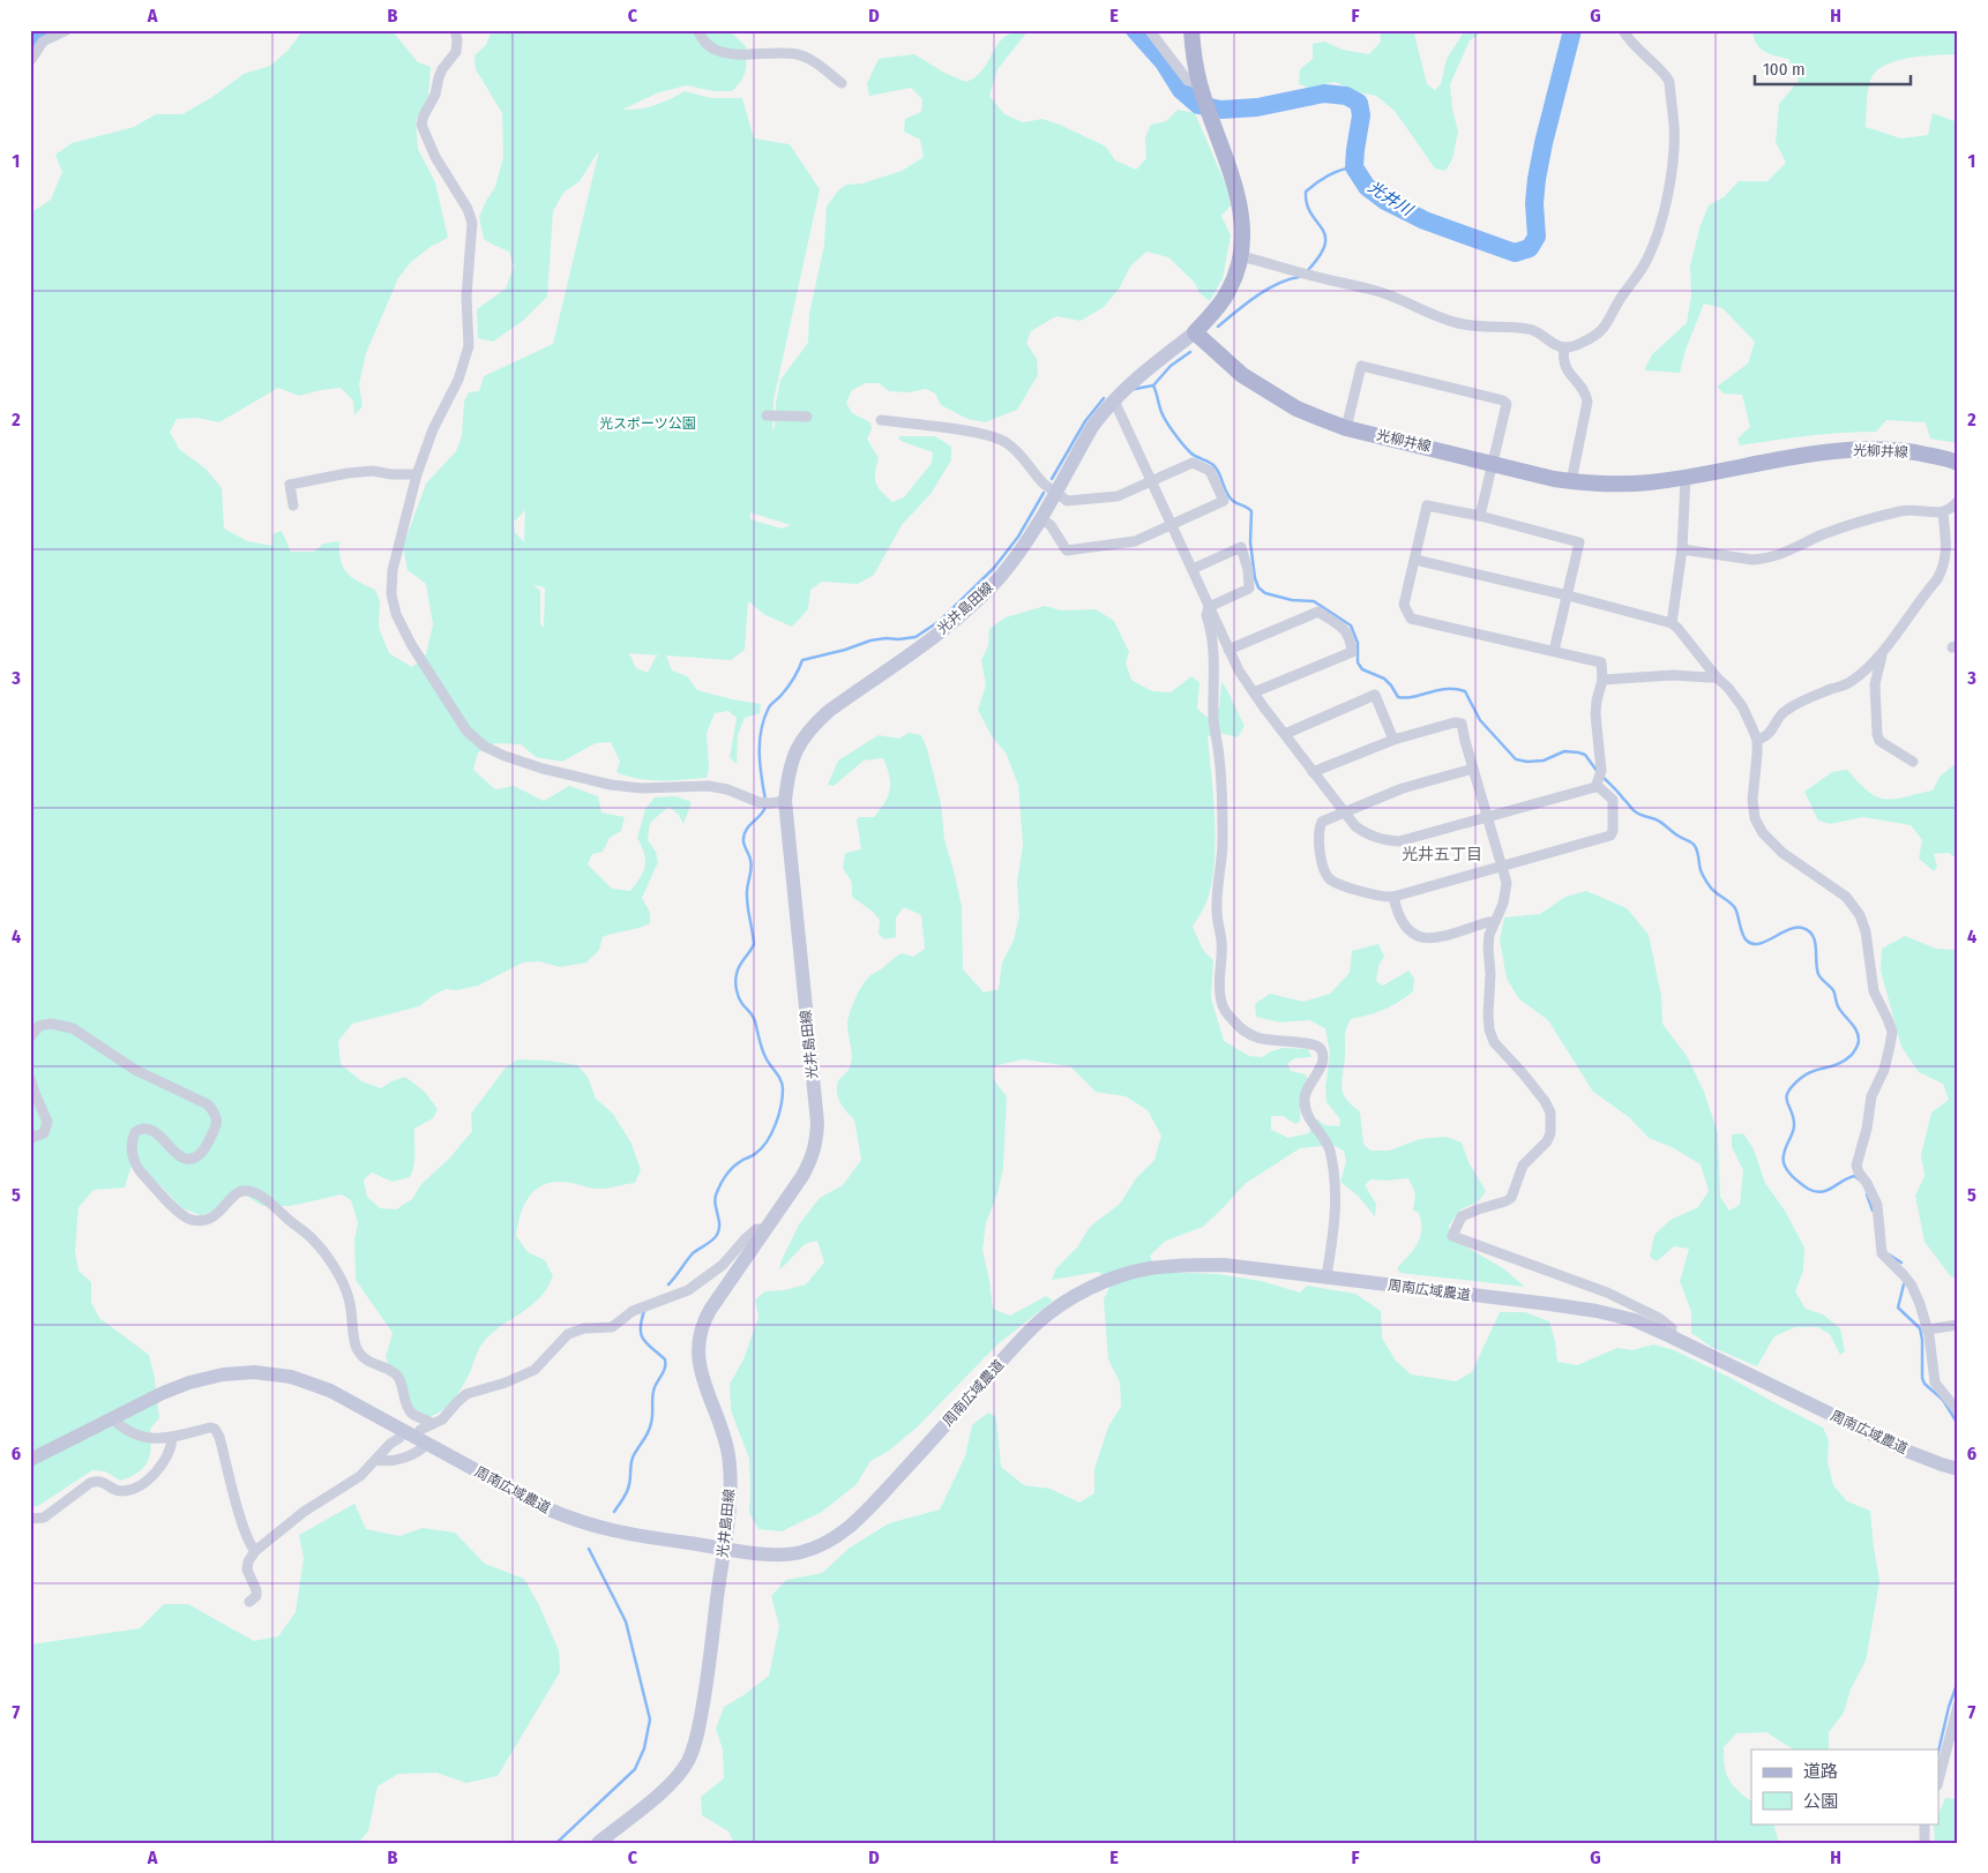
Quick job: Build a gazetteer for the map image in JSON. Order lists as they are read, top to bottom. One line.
{"streets":{"main road":["光柳井線"],"street":["光井島田線","周南広域農道"]},"crossings":[["光柳井線","光井島田線"],["光井島田線","周南広域農道"]],"districts":["光井五丁目"],"water":["光井川"],"parks":["光スポーツ公園"],"legend":["道路","公園"],"scale_bar":"100 m","grid":{"columns":["A","B","C","D","E","F","G","H"],"rows":["1","2","3","4","5","6","7"]}}
